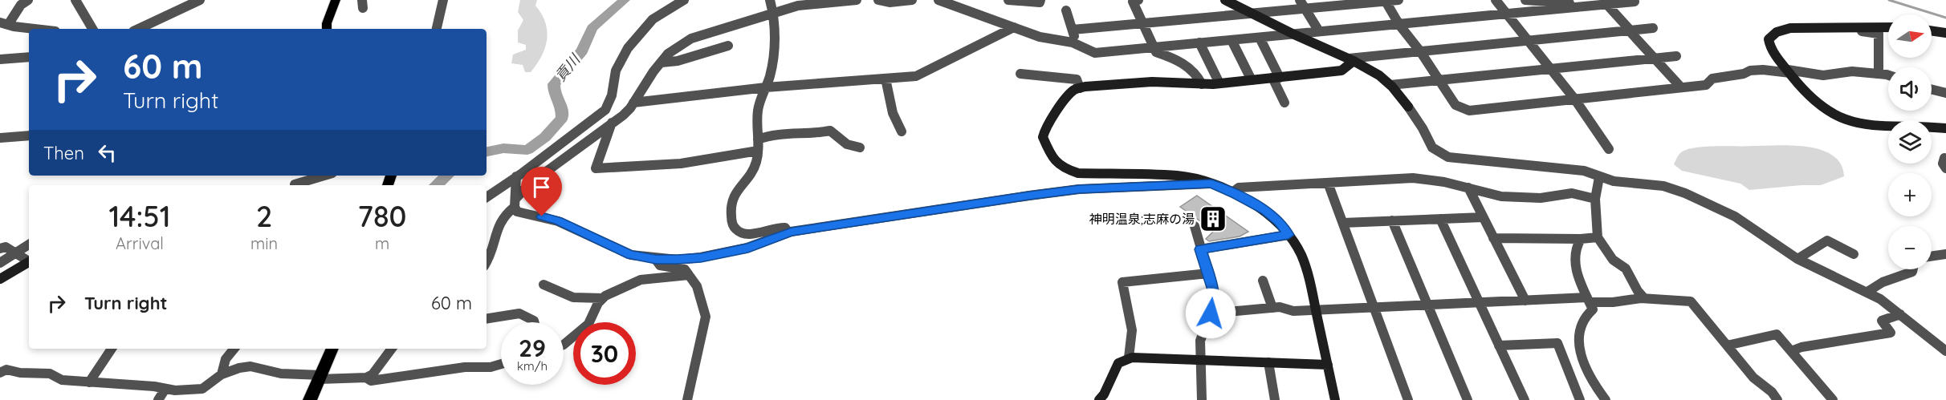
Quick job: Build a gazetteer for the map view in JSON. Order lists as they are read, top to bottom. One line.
{"water":["貢川"],"places":{"building":["神明温泉;志麻の湯"]},"north":"right","page":{"map_buttons":["+","−"],"turn":["60 m","Turn right"],"then":"Then","eta":["14:51","Arrival","2","min","780","m"],"list":[{"name":"Turn right","value":"60 m"}],"speed":"29 km/h","limit":"30"}}
